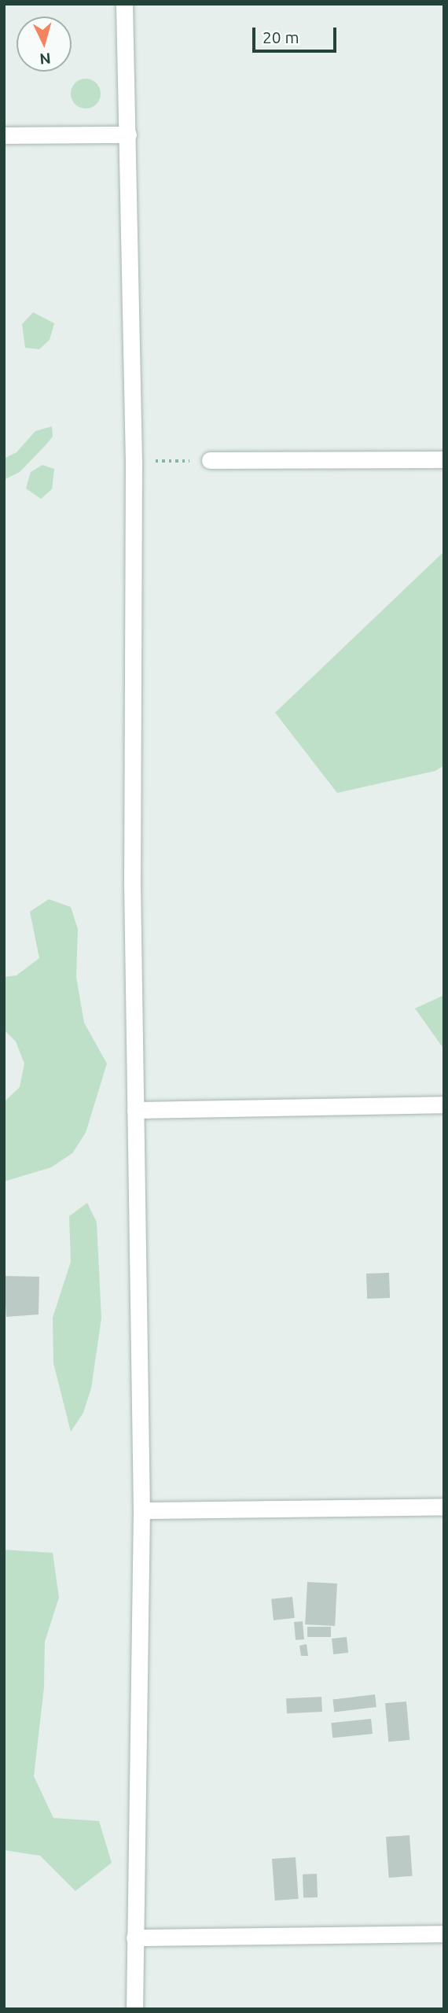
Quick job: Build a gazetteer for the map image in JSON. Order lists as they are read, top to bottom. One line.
{"scale_bar":"20 m","north":"bottom"}
